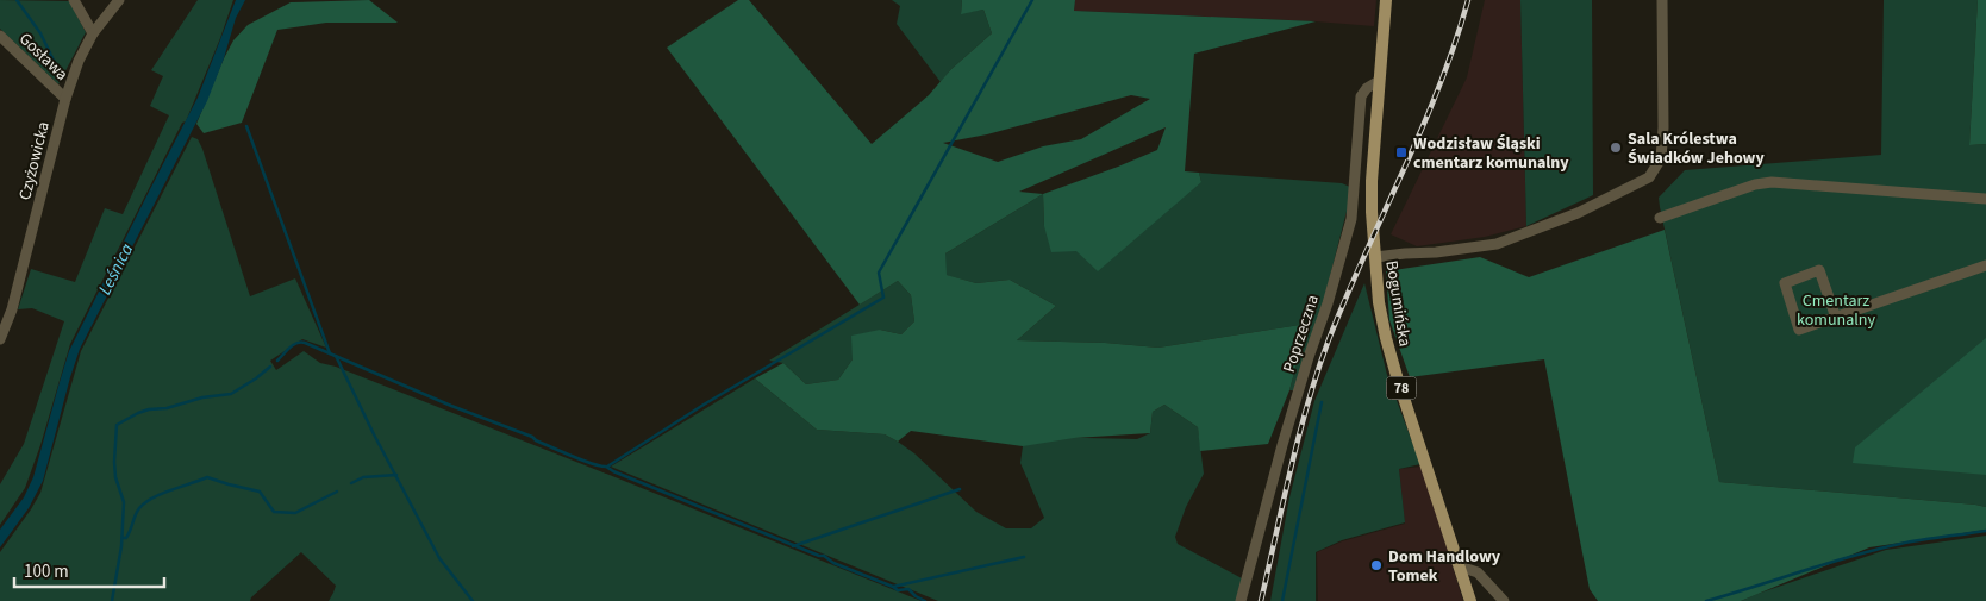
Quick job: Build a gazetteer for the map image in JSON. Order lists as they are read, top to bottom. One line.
{"streets":{"main road":["Bogumińska","78"],"street":["Gosława","Czyżowicka","Poprzeczna"]},"crossings":[["Gosława","Czyżowicka"],["Bogumińska","Poprzeczna"]],"water":["Leśnica"],"parks":["Cmentarz komunalny"],"places":{"other":["Sala Królestwa Świadków Jehowy","Dom Handlowy Tomek"],"transit":["Wodzisław Śląski cmentarz komunalny"]},"scale_bar":"100 m"}
